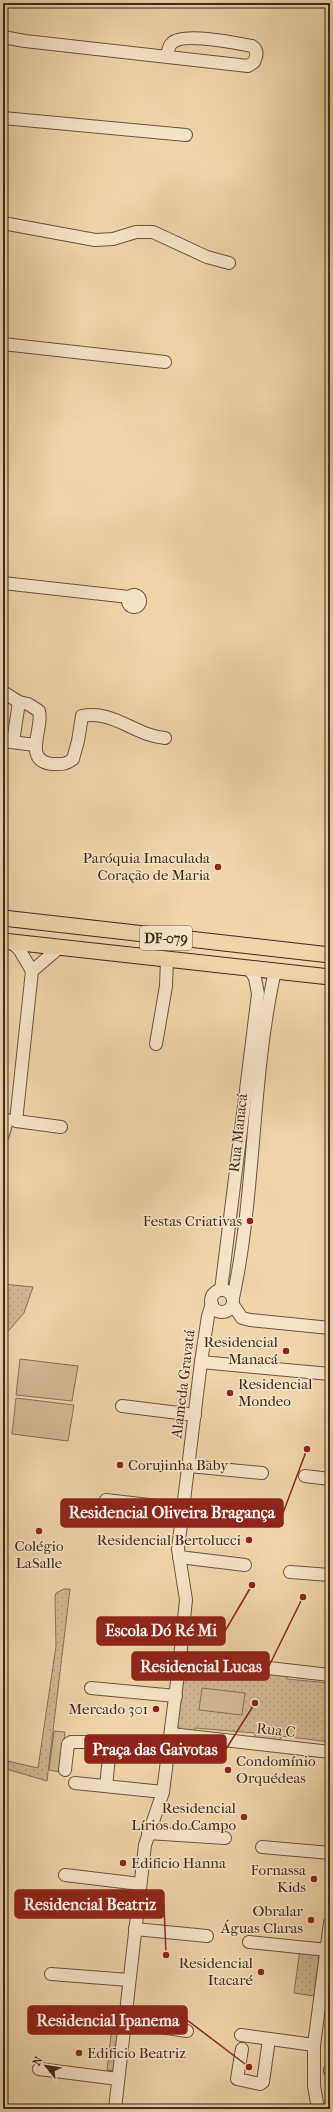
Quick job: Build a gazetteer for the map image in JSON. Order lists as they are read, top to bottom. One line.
{"streets":{"main road":["DF-079"],"street":["Rua Manacá","Alameda Gravatá","Rua C"]},"crossings":[["DF-079","Rua Manacá"],["Rua Manacá","Alameda Gravatá"],["Alameda Gravatá","Rua C"]],"places":["Paróquia Imaculada Coração de Maria","Festas Criativas","Residencial Manacá","Residencial Mondeo","Residencial Oliveira Bragança","Corujinha Baby","Colégio LaSalle","Residencial Bertolucci","Escola Dó Ré Mi","Residencial Lucas","Praça das Gaivotas","Mercado 301","Condomínio Orquédeas","Residencial Lírios do Campo","Edificio Hanna","Fornassa Kids","Obralar Águas Claras","Residencial Beatriz","Residencial Itacaré","Edificio Beatriz","Residencial Ipanema"],"north":"top left"}
